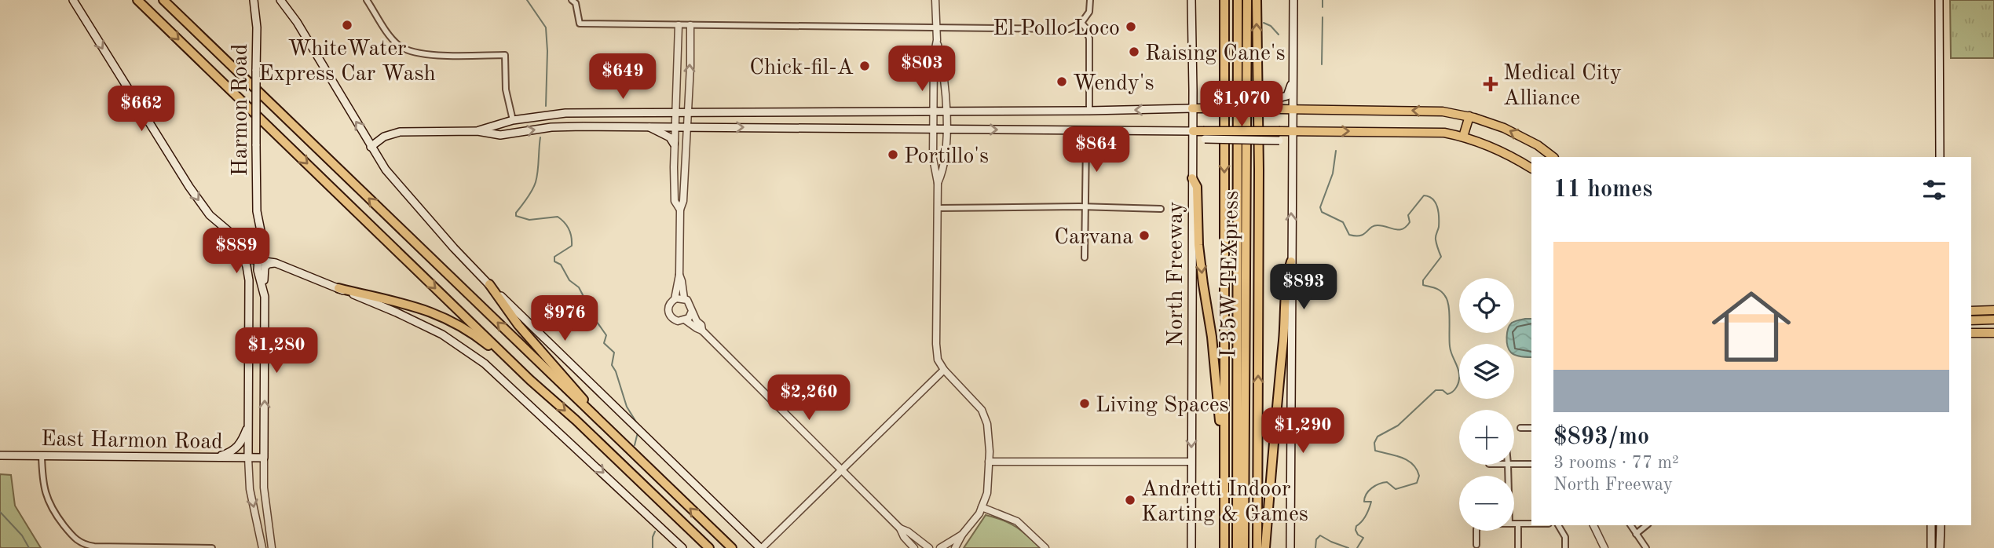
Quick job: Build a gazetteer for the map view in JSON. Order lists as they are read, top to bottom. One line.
{"streets":{"highway":["I 35W TEXpress"],"main road":["Harmon Road","North Freeway","East Harmon Road"]},"one_way":["North Freeway"],"places":{"other":["WhiteWater Express Car Wash","El Pollo Loco","Raising Cane's","Chick-fil-A","Wendy's","Portillo's","Carvana","Living Spaces","Andretti Indoor Karting & Games"],"health":["Medical City Alliance"]},"page":{"price":["$803","$649","$1,070","$662","$864","$889","$893","$976","$1,280","$2,260","$1,290"],"heading":"11 homes","list":[{"name":"$893/mo","note":"3 rooms · 77 m² · North Freeway"}],"map_buttons":["+","−"]}}
